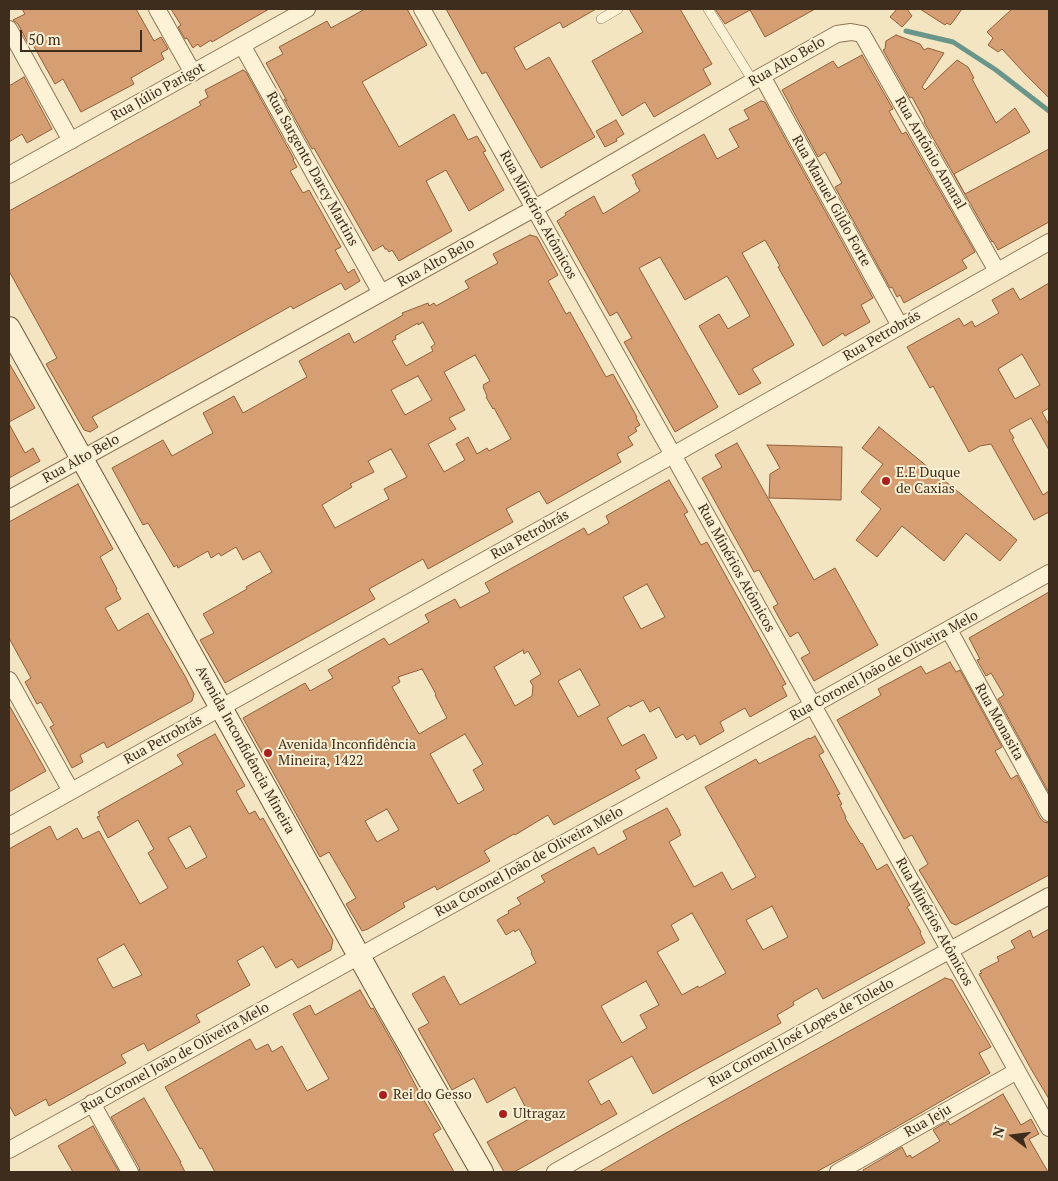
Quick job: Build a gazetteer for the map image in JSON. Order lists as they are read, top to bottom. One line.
{"streets":{"street":["Rua Alto Belo","Rua Júlio Parigot","Rua Antônio Amaral","Rua Sargento Darcy Martins","Rua Manuel Gildo Forte","Rua Minérios Atômicos","Rua Petrobrás","Rua Coronel João de Oliveira Melo","Rua Monasita","Avenida Inconfidência Mineira","Rua Coronel José Lopes de Toledo","Rua Jeju"]},"crossings":[["Rua Alto Belo","Rua Antônio Amaral"],["Rua Alto Belo","Rua Sargento Darcy Martins"],["Rua Alto Belo","Rua Manuel Gildo Forte"],["Rua Alto Belo","Rua Minérios Atômicos"],["Rua Alto Belo","Avenida Inconfidência Mineira"],["Rua Júlio Parigot","Rua Sargento Darcy Martins"],["Rua Antônio Amaral","Rua Petrobrás"],["Rua Manuel Gildo Forte","Rua Petrobrás"],["Rua Minérios Atômicos","Rua Petrobrás"],["Rua Minérios Atômicos","Rua Coronel João de Oliveira Melo"],["Rua Minérios Atômicos","Rua Coronel José Lopes de Toledo"],["Rua Minérios Atômicos","Rua Jeju"],["Rua Petrobrás","Avenida Inconfidência Mineira"],["Rua Coronel João de Oliveira Melo","Rua Monasita"],["Rua Coronel João de Oliveira Melo","Avenida Inconfidência Mineira"]],"places":["E.E Duque de Caxias","Avenida Inconfidência Mineira, 1422","Rei do Gesso","Ultragaz"],"scale_bar":"50 m","north":"left"}
